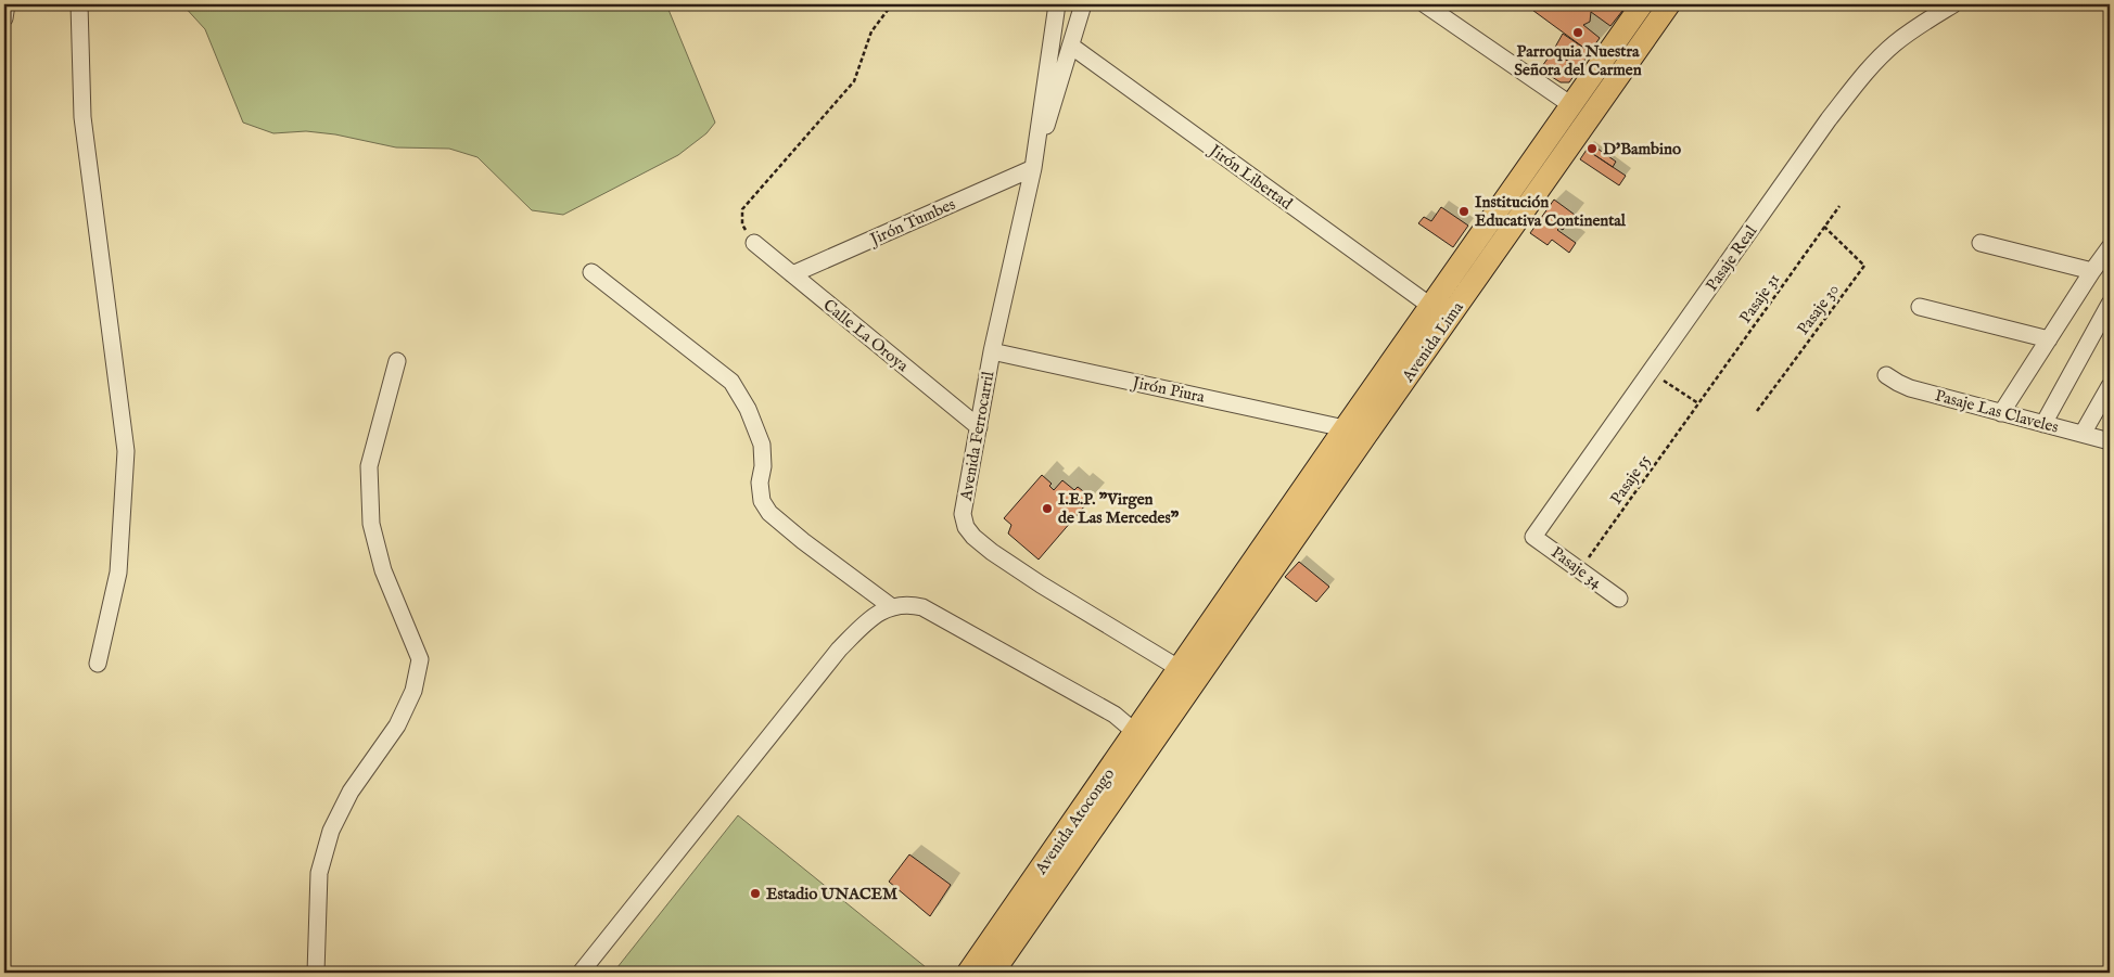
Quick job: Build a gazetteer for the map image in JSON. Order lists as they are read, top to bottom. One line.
{"streets":{"main road":["Avenida Lima","Avenida Atocongo"],"street":["Jirón Libertad","Jirón Tumbes","Pasaje Real","Calle La Oroya","Jirón Piura","Pasaje Las Claveles","Avenida Ferrocarril","Pasaje 34"],"path":["Pasaje 31","Pasaje 30","Pasaje 55"]},"crossings":[["Jirón Libertad","Avenida Lima"],["Jirón Libertad","Avenida Ferrocarril"],["Jirón Tumbes","Calle La Oroya"],["Jirón Tumbes","Avenida Ferrocarril"],["Pasaje Real","Pasaje 34"],["Pasaje 31","Pasaje 30"],["Pasaje 31","Pasaje 55"],["Calle La Oroya","Avenida Ferrocarril"],["Avenida Lima","Jirón Piura"],["Avenida Lima","Avenida Ferrocarril"],["Avenida Lima","Avenida Atocongo"],["Jirón Piura","Avenida Ferrocarril"],["Avenida Ferrocarril","Avenida Atocongo"],["Pasaje 55","Pasaje 34"]],"places":["Parroquia Nuestra Señora del Carmen","D'Bambino","Institución Educativa Continental","I.E.P. \"Virgen de Las Mercedes\"","Estadio UNACEM"]}
